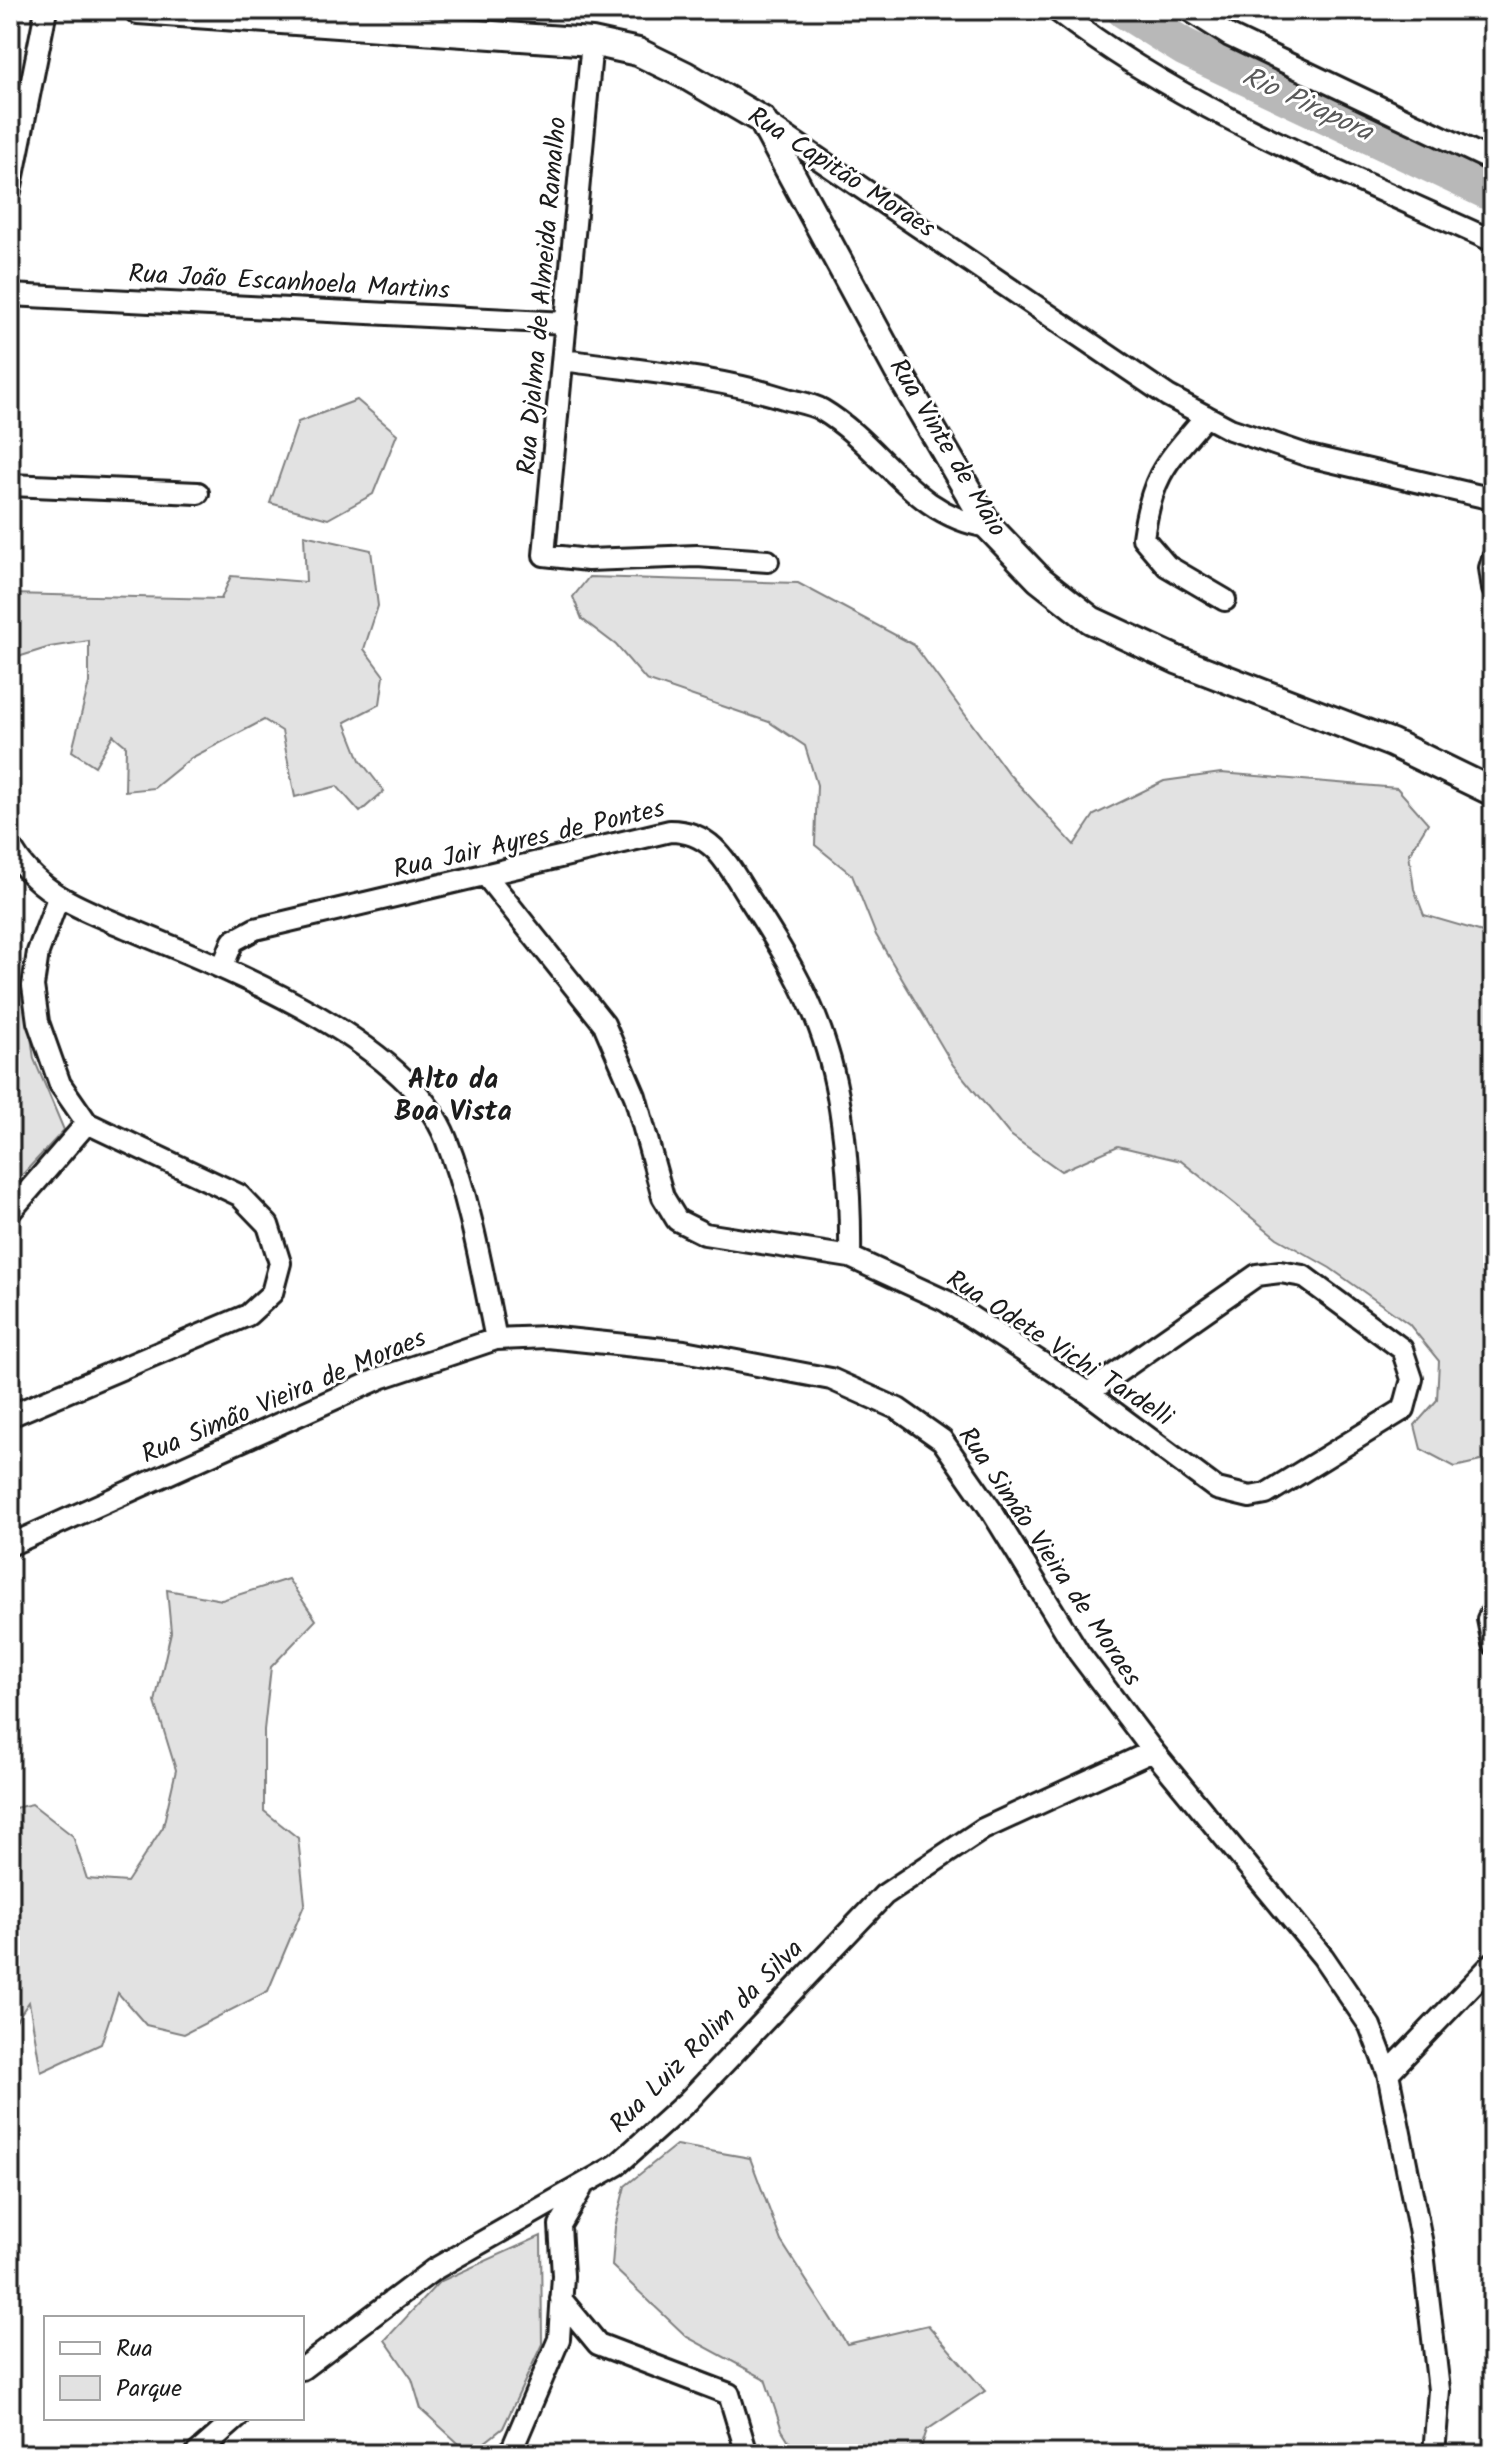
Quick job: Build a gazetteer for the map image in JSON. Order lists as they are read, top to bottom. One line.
{"streets":{"main road":["Rua Capitão Moraes","Rua Vinte de Maio"],"street":["Rua João Escanhoela Martins","Rua Djalma de Almeida Ramalho","Rua Jair Ayres de Pontes","Rua Odete Vichi Tardelli","Rua Simão Vieira de Moraes","Rua Luiz Rolim da Silva"]},"crossings":[["Rua Capitão Moraes","Rua Djalma de Almeida Ramalho"],["Rua Capitão Moraes","Rua Vinte de Maio"],["Rua João Escanhoela Martins","Rua Djalma de Almeida Ramalho"],["Rua Jair Ayres de Pontes","Rua Odete Vichi Tardelli"],["Rua Simão Vieira de Moraes","Rua Luiz Rolim da Silva"]],"districts":["Alto da Boa Vista"],"water":["Rio Pirapora"],"legend":["Rua","Parque"]}
